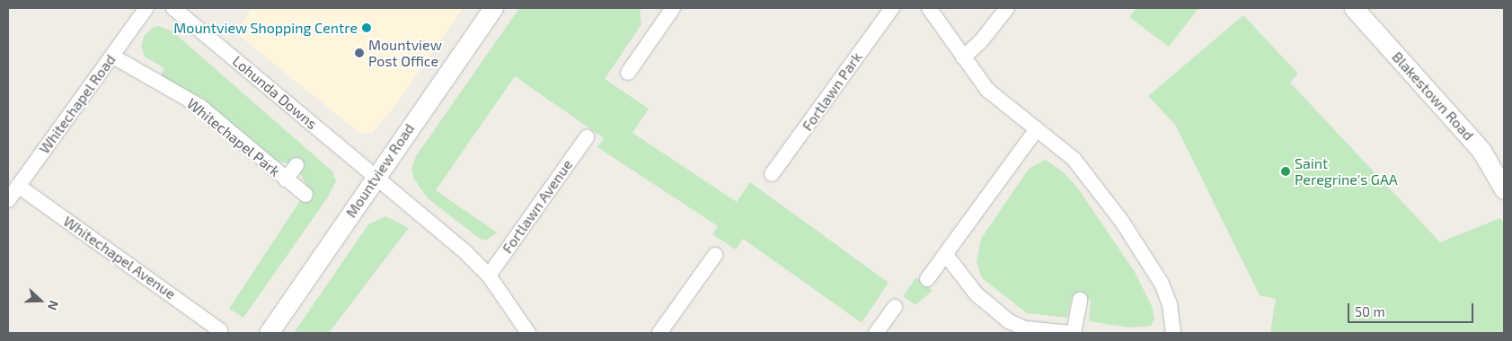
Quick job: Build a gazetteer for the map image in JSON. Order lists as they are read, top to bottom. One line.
{"streets":{"street":["Fortlawn Park","Lohunda Downs","Blakestown Road","Whitechapel Road","Whitechapel Park","Mountview Road","Fortlawn Avenue","Whitechapel Avenue"]},"crossings":[["Lohunda Downs","Mountview Road"],["Whitechapel Road","Whitechapel Park"],["Whitechapel Road","Whitechapel Avenue"]],"places":["Mountview Shopping Centre","Mountview Post Office","Saint Peregrine's GAA"],"scale_bar":"50 m","north":"right"}
